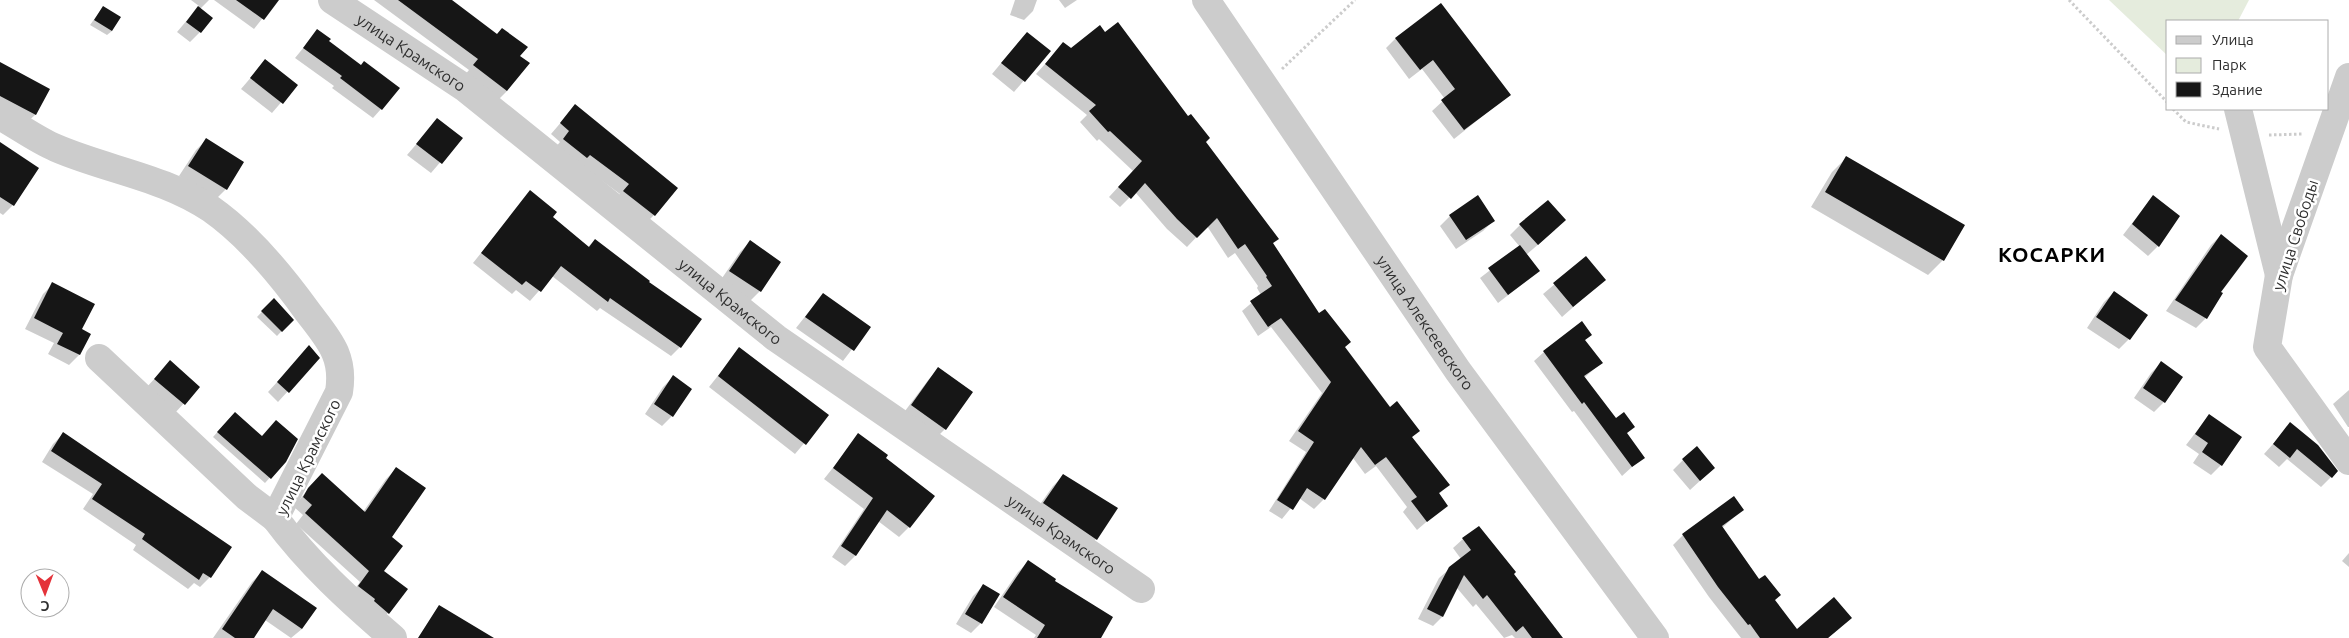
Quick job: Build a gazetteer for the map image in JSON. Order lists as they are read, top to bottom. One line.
{"streets":{"street":["улица Крамского","улица Свободы","улица Алексеевского"]},"districts":["КОСАРКИ"],"legend":["Улица","Парк","Здание"],"north":"bottom"}
